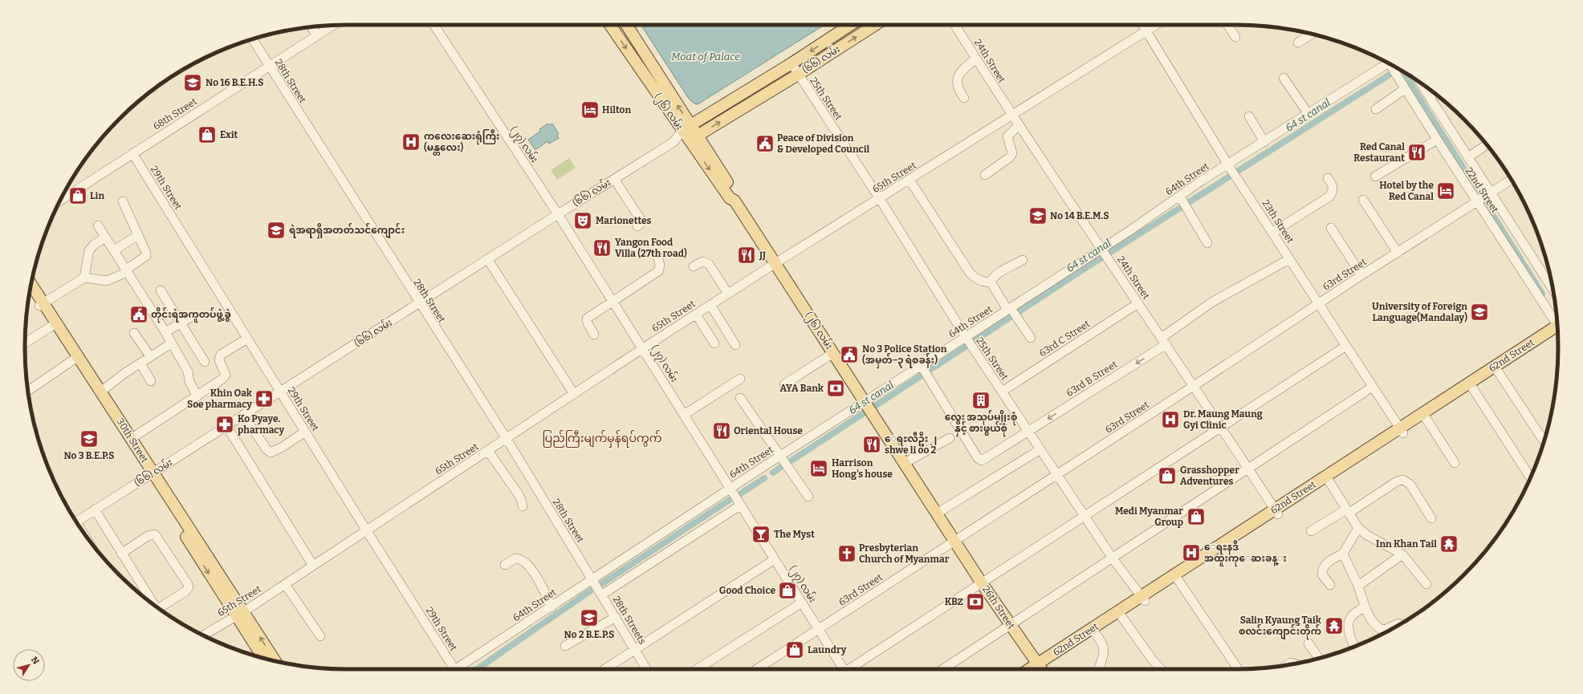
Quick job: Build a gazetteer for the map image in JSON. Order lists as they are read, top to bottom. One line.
{"streets":{"main road":["(၆၆) လမ်း","(၂၆) လမ်း","62nd Street","30th Street","26th Street"],"street":["24th Street","28th Street","25th Street","68th Street","(၂၇) လမ်း","65th Street","64th Street","29th Street","22nd Street","23th Street","63rd Street","63rd C Street","63rd B Street","28th Streets"]},"crossings":[["(၆၆) လမ်း","28th Street"],["(၆၆) လမ်း","25th Street"],["(၆၆) လမ်း","(၂၆) လမ်း"],["(၆၆) လမ်း","(၂၇) လမ်း"],["(၆၆) လမ်း","29th Street"],["(၆၆) လမ်း","30th Street"],["24th Street","65th Street"],["24th Street","64th Street"],["24th Street","63rd Street"],["24th Street","63rd C Street"],["24th Street","62nd Street"],["24th Street","63rd B Street"],["28th Street","68th Street"],["28th Street","65th Street"],["28th Street","64th Street"],["28th Street","28th Streets"],["25th Street","65th Street"],["25th Street","64th Street"],["25th Street","63rd Street"],["25th Street","63rd C Street"],["25th Street","62nd Street"],["25th Street","63rd B Street"],["(၂၆) လမ်း","65th Street"],["(၂၆) လမ်း","64th Street"],["(၂၆) လမ်း","63rd Street"],["(၂၆) လမ်း","26th Street"],["68th Street","29th Street"],["(၂၇) လမ်း","65th Street"],["(၂၇) လမ်း","64th Street"],["(၂၇) လမ်း","63rd Street"],["65th Street","29th Street"],["65th Street","23th Street"],["65th Street","30th Street"],["64th Street","23th Street"],["64th Street","63rd B Street"],["64th Street","28th Streets"],["22nd Street","63rd Street"],["23th Street","63rd Street"],["23th Street","62nd Street"],["23th Street","63rd B Street"],["63rd Street","26th Street"]],"districts":["ပြည်ကြီးမျက်မှန်ရပ်ကွက်"],"water":["Moat of Palace","64 st canal"],"places":{"school or university":["No 16 B.E.H.S","No 14 B.E.M.S","ရဲအရာရှိအတတ်သင်ကျောင်း","University of Foreign Language(Mandalay)","No 3 B.E.P.S","No 2 B.E.P.S"],"hotel":["Hilton","Hotel by the Red Canal","Harrison Hong's house"],"shop":["Exit","Lin","Grasshopper Adventures","Medi Myanmar Group","Good Choice","Laundry"],"hospital":["ကလေးဆေးရုံကြီး (မန္တလေး)","Dr. Maung Maung Gyi Clinic","ေရႊနဒီ အထူးကုေဆးခန္း"],"public building":["Peace of Division & Developed Council","တိုင်းရဲအကူတပ်ဖွဲ့ခွဲ","No 3 Police Station (အမှတ်−၃ ရဲစခန်း)"],"restaurant":["Red Canal Restaurant","Yangon Food Villa (27th road)","JJ","Oriental House","ေရႊလီဦး ၂ shwe li oo 2"],"theatre":["Marionettes"],"bank":["AYA Bank","KBZ"],"pharmacy":["Khin Oak Soe pharmacy","Ko Pyaye. pharmacy"],"building":["လွေး အသုပ်မျိုးစုံ နှင့် စားဖွယ်စုံ"],"bar":["The Myst"],"temple":["Inn Khan Tail","Salin Kyaung Taik စလင်းကျောင်းတိုက်"],"church":["Presbyterian Church of Myanmar"]},"north":"top right"}
